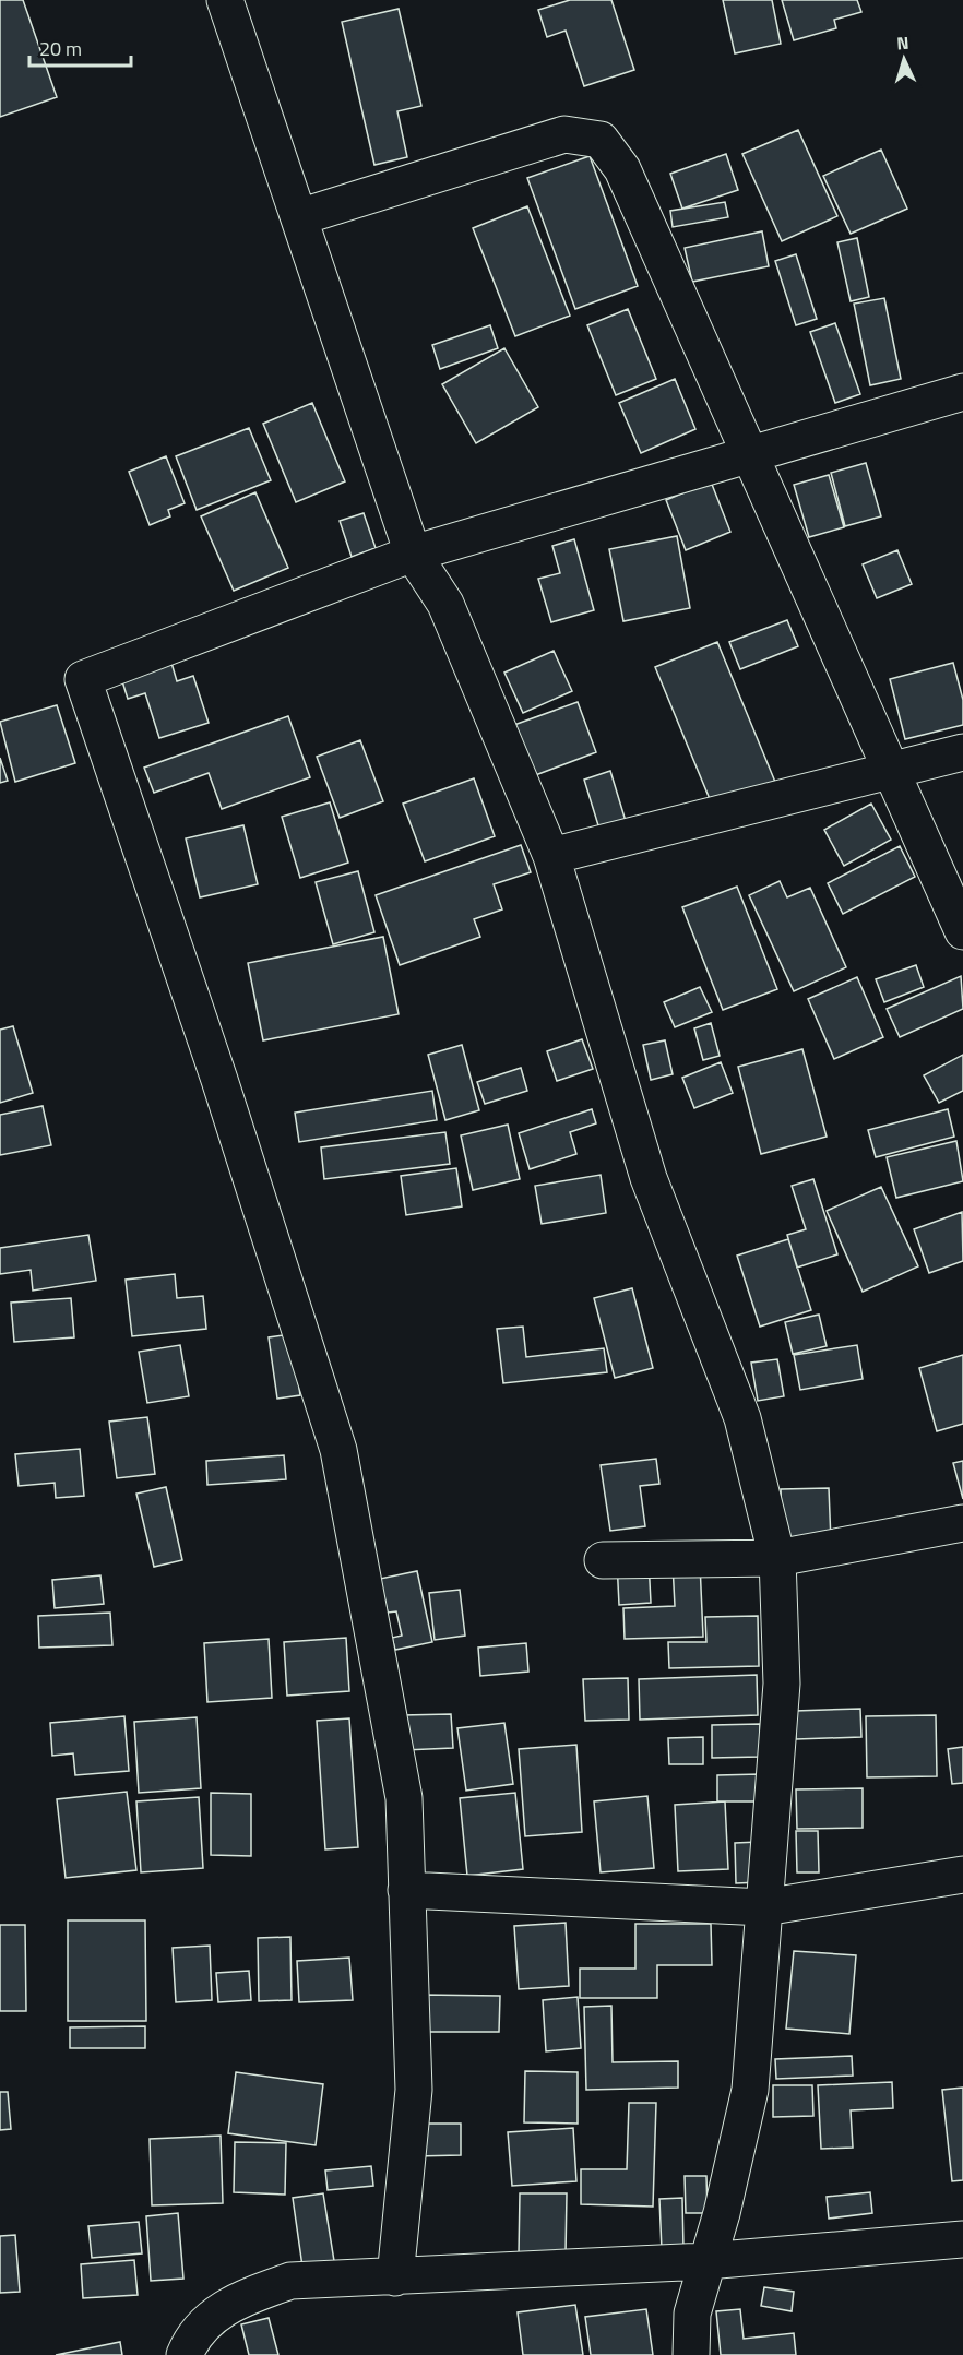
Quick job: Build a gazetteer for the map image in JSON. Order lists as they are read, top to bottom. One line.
{"scale_bar":"20 m","north":"top"}
